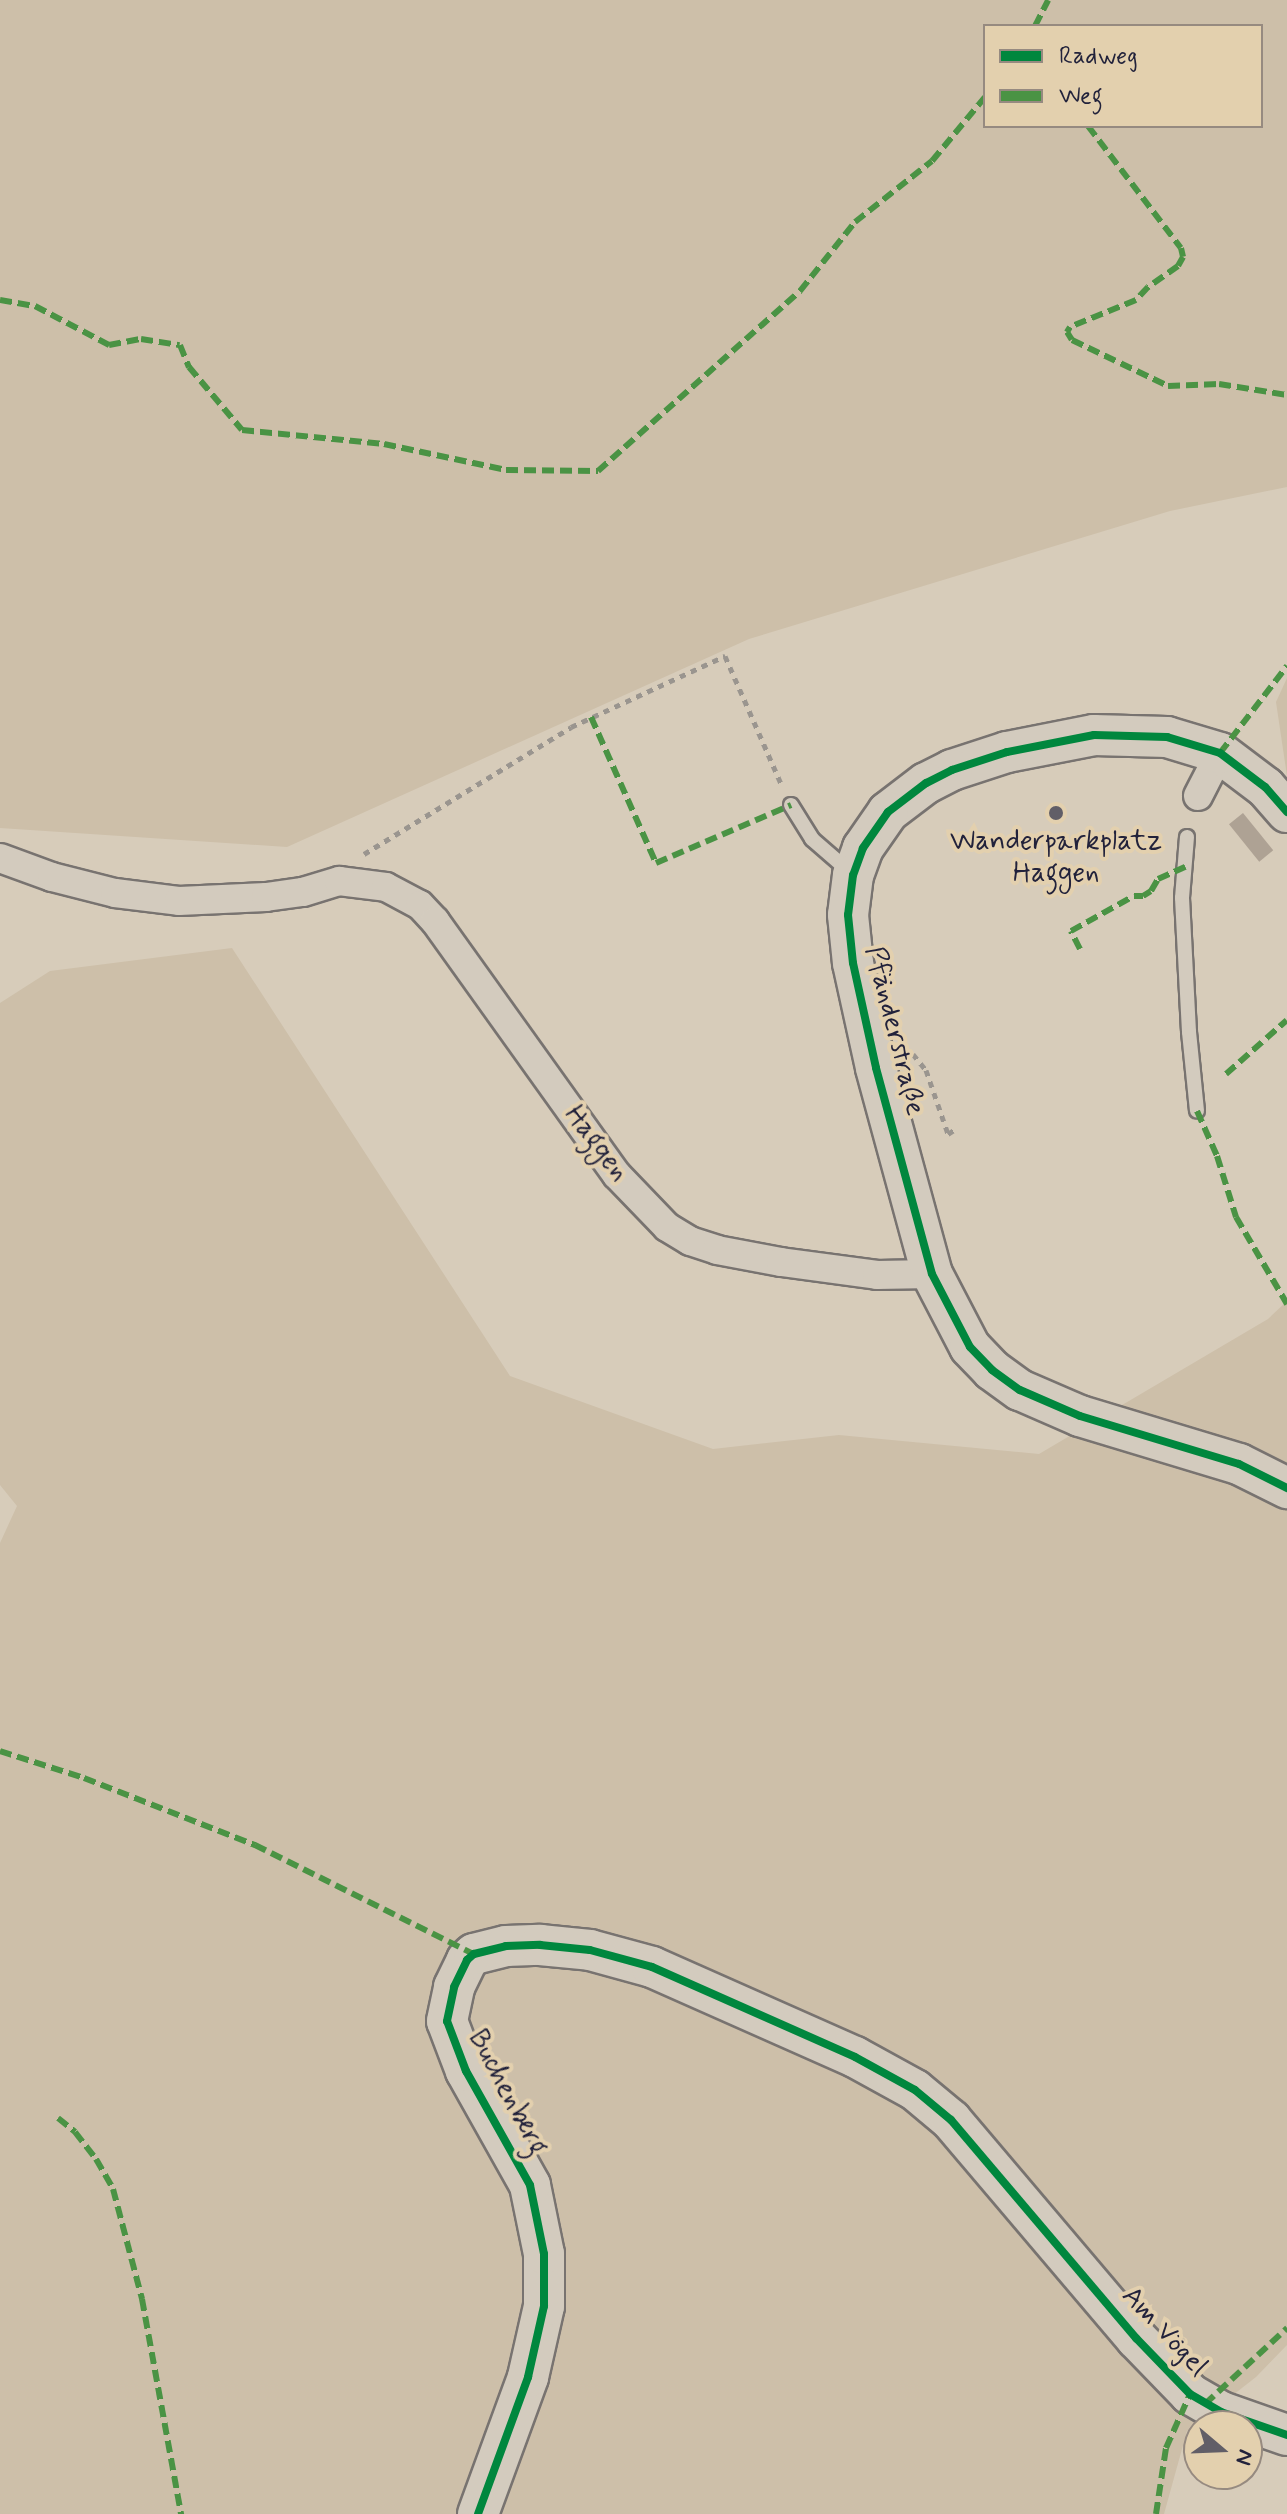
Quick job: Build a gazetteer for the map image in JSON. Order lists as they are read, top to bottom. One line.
{"streets":{"street":["Pfänderstraße","Haggen","Buchenberg","Am Vögel"]},"crossings":[["Pfänderstraße","Haggen"],["Buchenberg","Am Vögel"]],"places":["Wanderparkplatz Haggen"],"legend":["Radweg","Weg"],"north":"right"}
